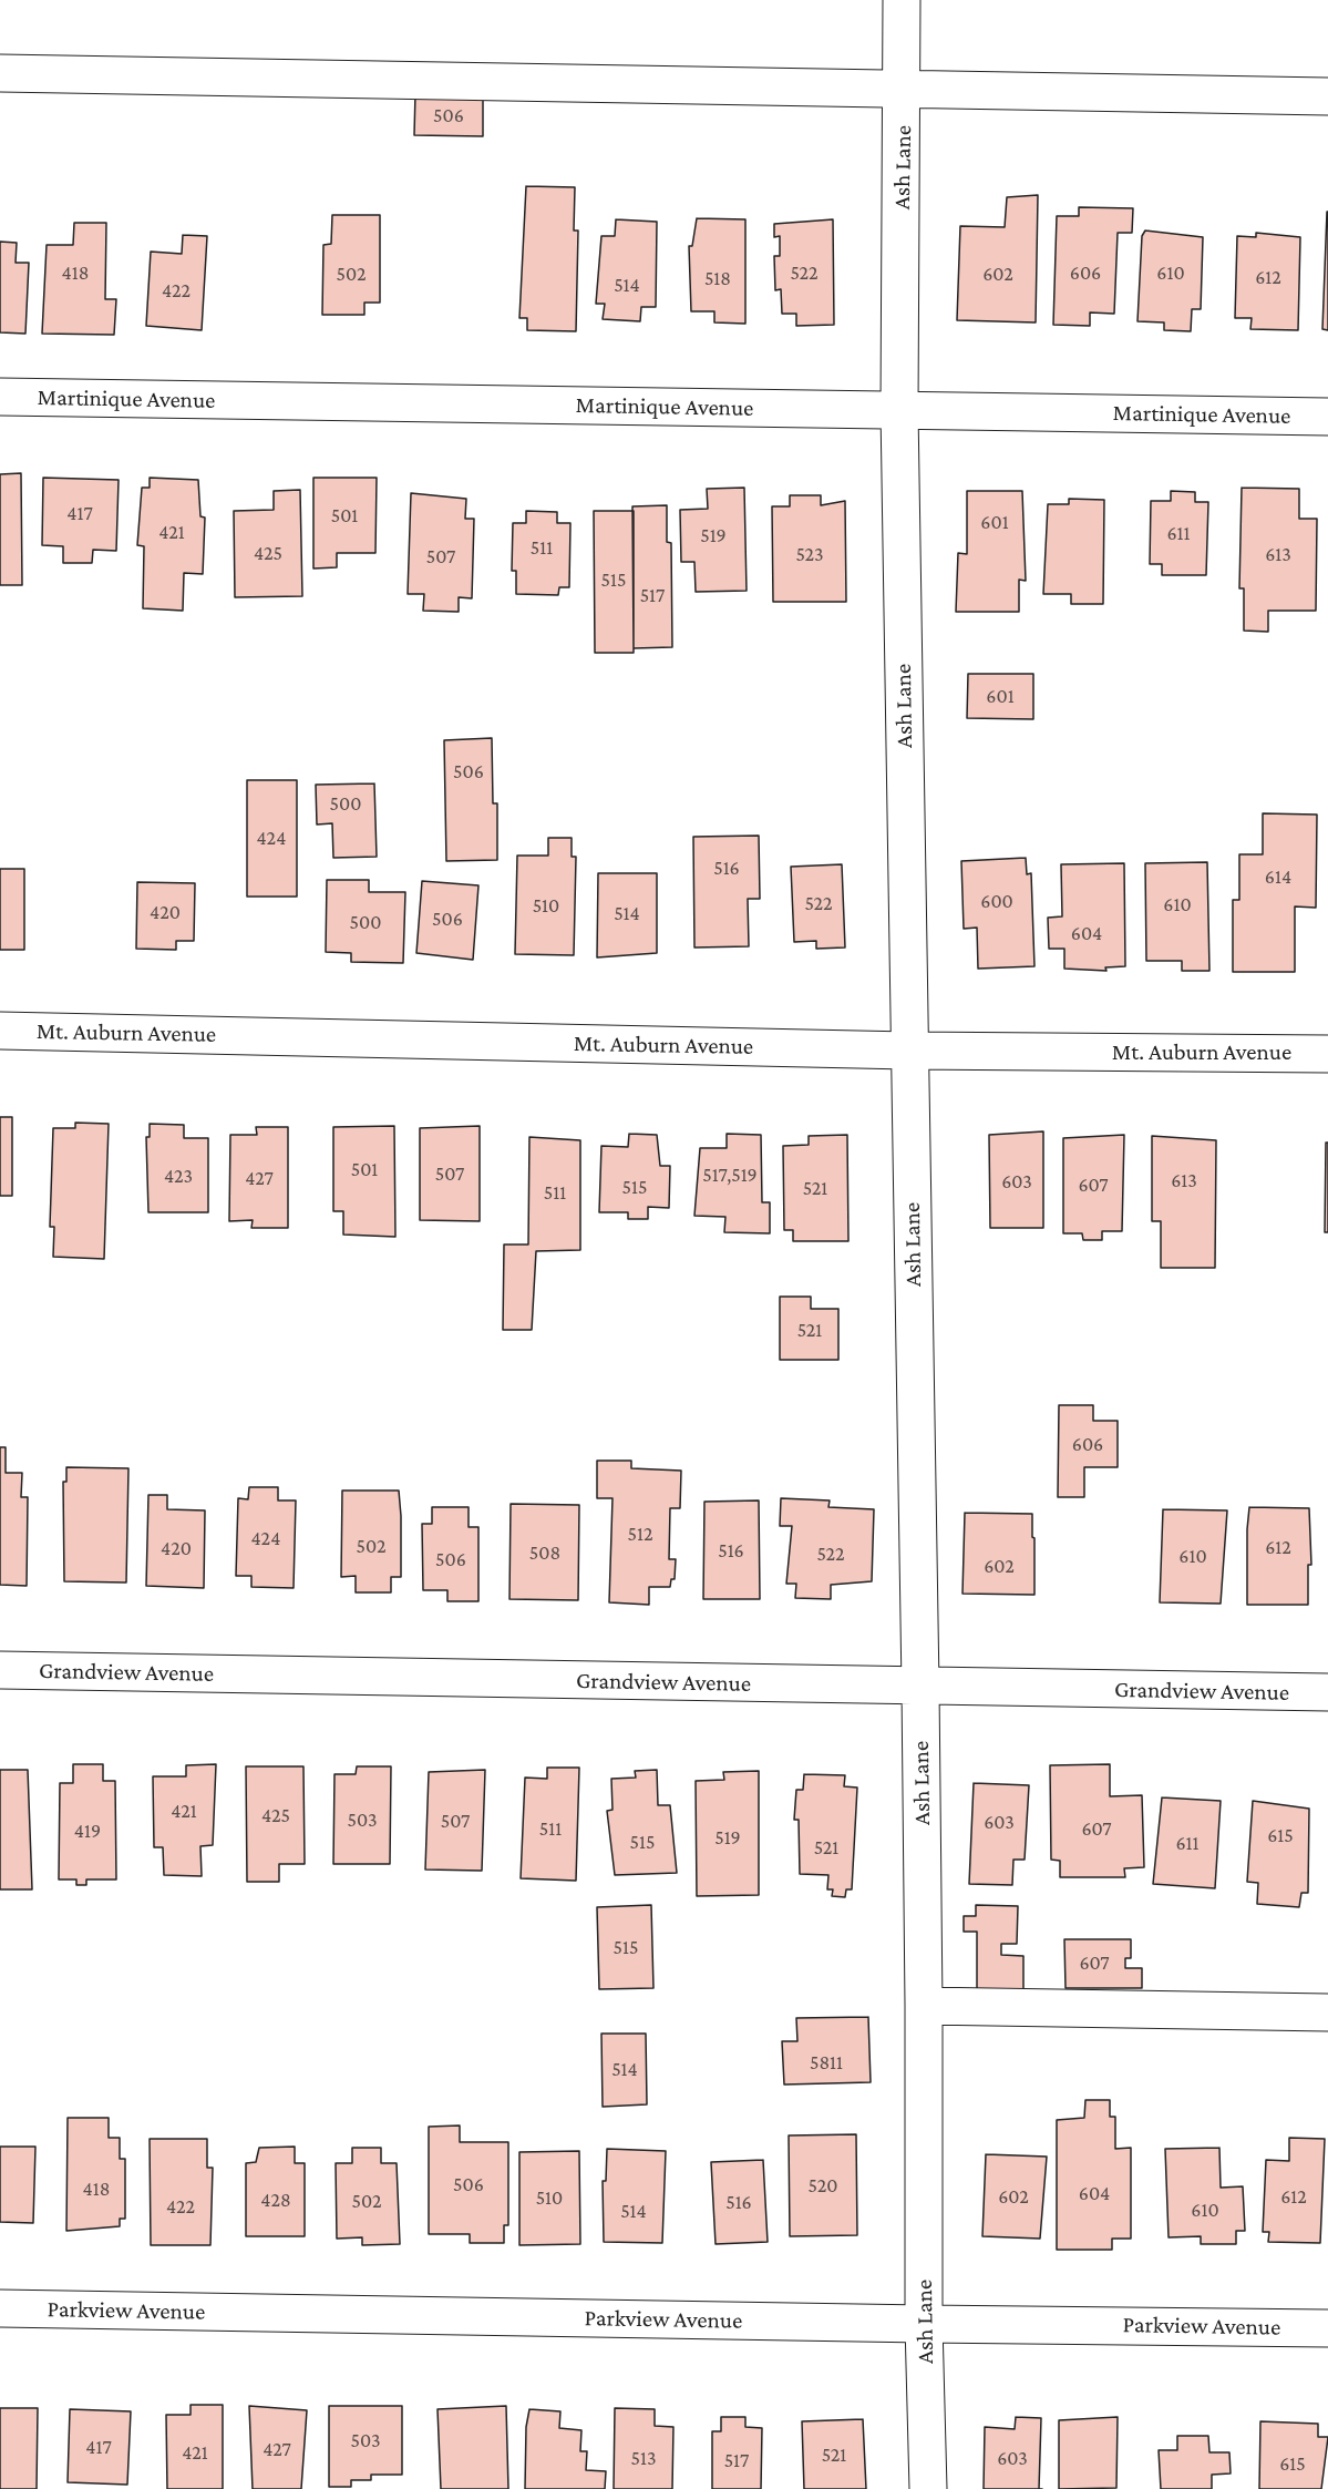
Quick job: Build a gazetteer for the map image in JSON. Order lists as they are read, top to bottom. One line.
{"streets":{"street":["Ash Lane","Martinique Avenue","Mt. Auburn Avenue","Grandview Avenue","Parkview Avenue"]},"crossings":[["Ash Lane","Martinique Avenue"],["Ash Lane","Mt. Auburn Avenue"],["Ash Lane","Grandview Avenue"],["Ash Lane","Parkview Avenue"]],"house_numbers":["506","418","522","606","610","502","602","612","518","514","422","417","501","601","421","611","519","511","425","523","613","507","515","517","601","506","500","424","516","614","600","522","610","510","420","514","506","500","604","501","507","517,519","423","427","613","603","607","515","521","511","521","606","512","424","502","612","420","516","508","522","610","506","602","421","425","503","507","603","511","607","419","615","519","515","611","521","515","607","5811","514","506","520","418","604","602","612","510","428","502","516","422","610","514","503","417","427","421","521","513","603","517","615"]}
